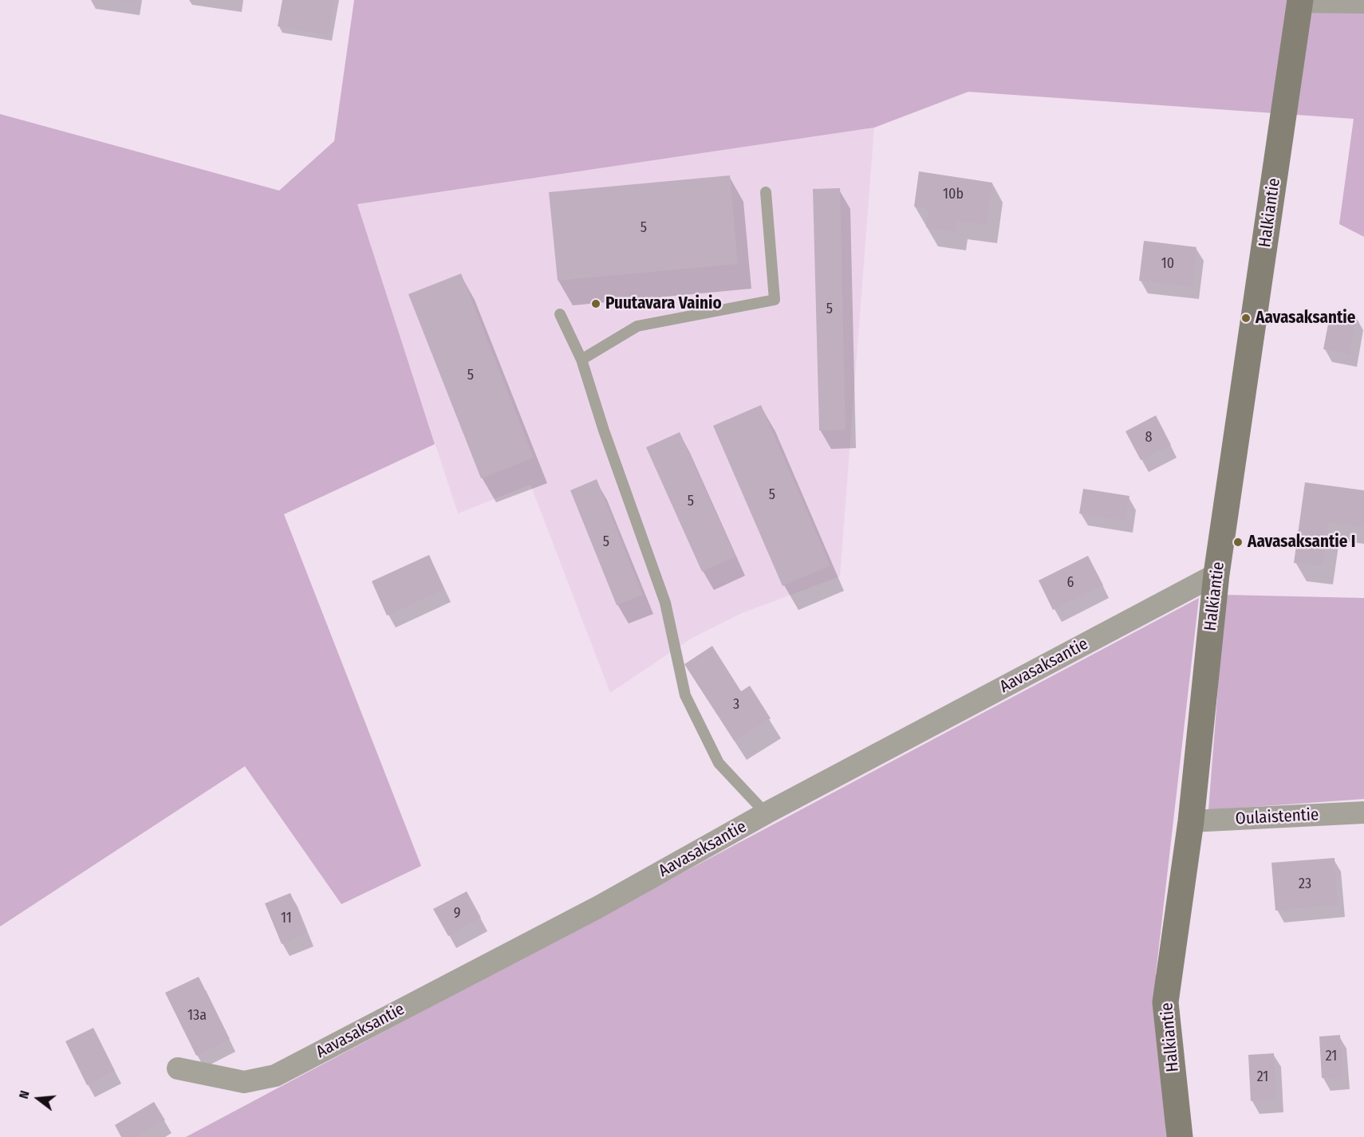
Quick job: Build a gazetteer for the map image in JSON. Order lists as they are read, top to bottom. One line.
{"streets":{"street":["Halkiantie","Aavasaksantie","Oulaistentie"]},"crossings":[["Halkiantie","Aavasaksantie"],["Halkiantie","Oulaistentie"]],"places":["Puutavara Vainio","Aavasaksantie","Aavasaksantie I"],"house_numbers":["10b","5","10","5","5","8","5","5","5","6","3","23","9","11","13a","21","21"],"north":"left"}
